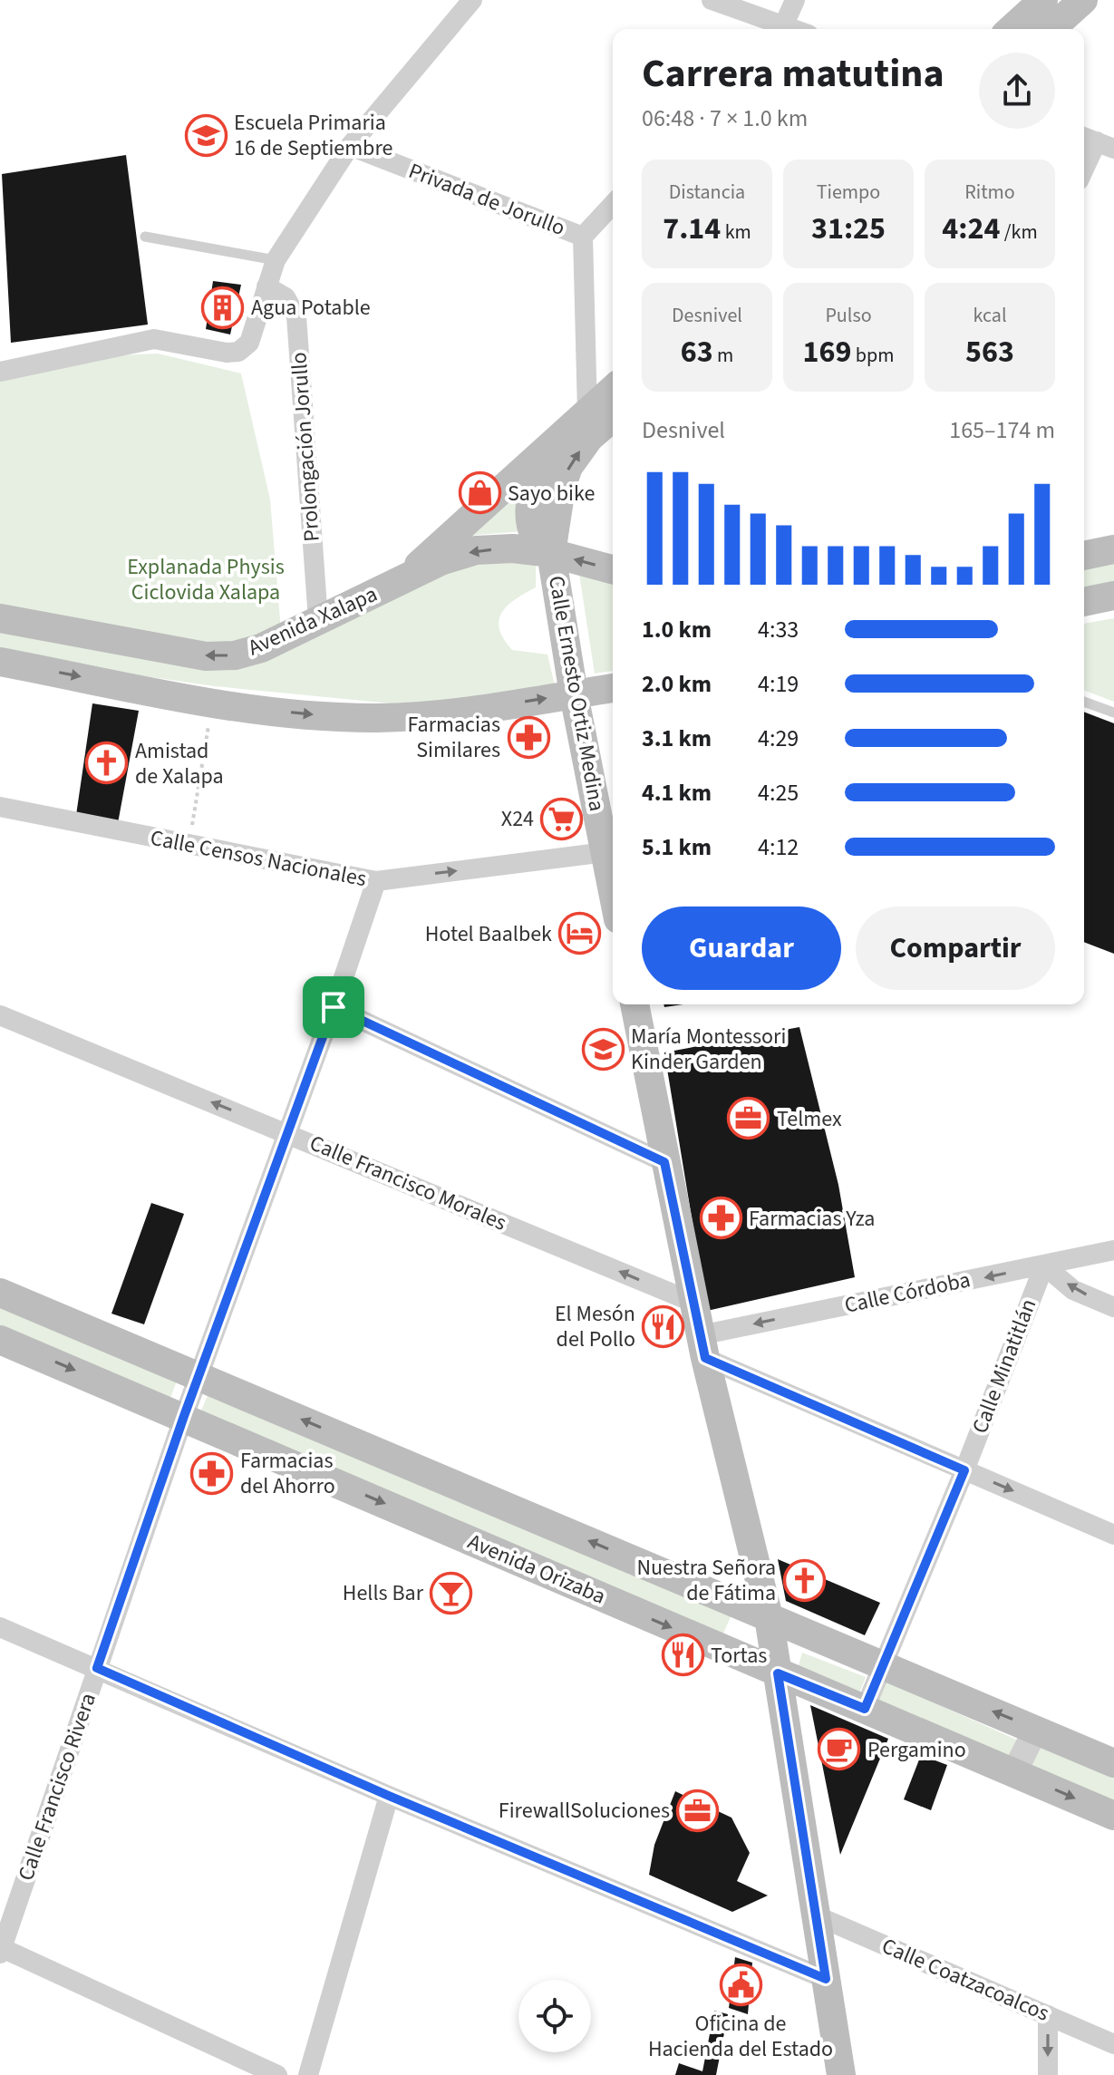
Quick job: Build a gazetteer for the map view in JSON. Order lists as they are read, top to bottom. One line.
{"streets":{"main road":["Avenida Xalapa","Calle Ernesto Ortiz Medina","Avenida Orizaba"],"street":["Privada de Jorullo","Prolongación Jorullo","Calle Censos Nacionales","Calle Francisco Morales","Calle Córdoba","Calle Minatitlán","Calle Francisco Rivera","Calle Coatzacoalcos"]},"crossings":[["Prolongación Jorullo","Avenida Xalapa"],["Avenida Xalapa","Calle Ernesto Ortiz Medina"],["Calle Ernesto Ortiz Medina","Calle Censos Nacionales"],["Calle Censos Nacionales","Calle Francisco Rivera"],["Calle Francisco Morales","Calle Francisco Rivera"],["Calle Córdoba","Calle Minatitlán"],["Calle Minatitlán","Avenida Orizaba"],["Avenida Orizaba","Calle Francisco Rivera"]],"one_way":["Calle Censos Nacionales","Calle Córdoba"],"parks":["Explanada Physis Ciclovida Xalapa"],"places":{"school or university":["Escuela Primaria 16 de Septiembre","María Montessori Kinder Garden"],"building":["Agua Potable"],"shop":["Sayo bike"],"pharmacy":["Farmacias Similares","Farmacias Yza","Farmacias del Ahorro"],"church":["Amistad de Xalapa","Nuestra Señora de Fátima"],"supermarket":["X24"],"hotel":["Hotel Baalbek"],"office":["Telmex","FirewallSoluciones"],"restaurant":["El Mesón del Pollo","Tortas"],"bar":["Hells Bar"],"cafe":["Pergamino"],"public building":["Oficina de Hacienda del Estado"]},"page":{"heading":["Carrera matutina","06:48 · 7 × 1.0 km"],"stats":[["Distancia","7.14 km"],["Tiempo","31:25"],["Ritmo","4:24 /km"],["Desnivel","63 m"],["Pulso","169 bpm"],["kcal","563"]],"chart":["Desnivel","165–174 m"],"list":[{"name":"1.0 km","note":"4:33"},{"name":"2.0 km","note":"4:19"},{"name":"3.1 km","note":"4:29"},{"name":"4.1 km","note":"4:25"},{"name":"5.1 km","note":"4:12"}],"buttons":["Guardar","Compartir"]}}
